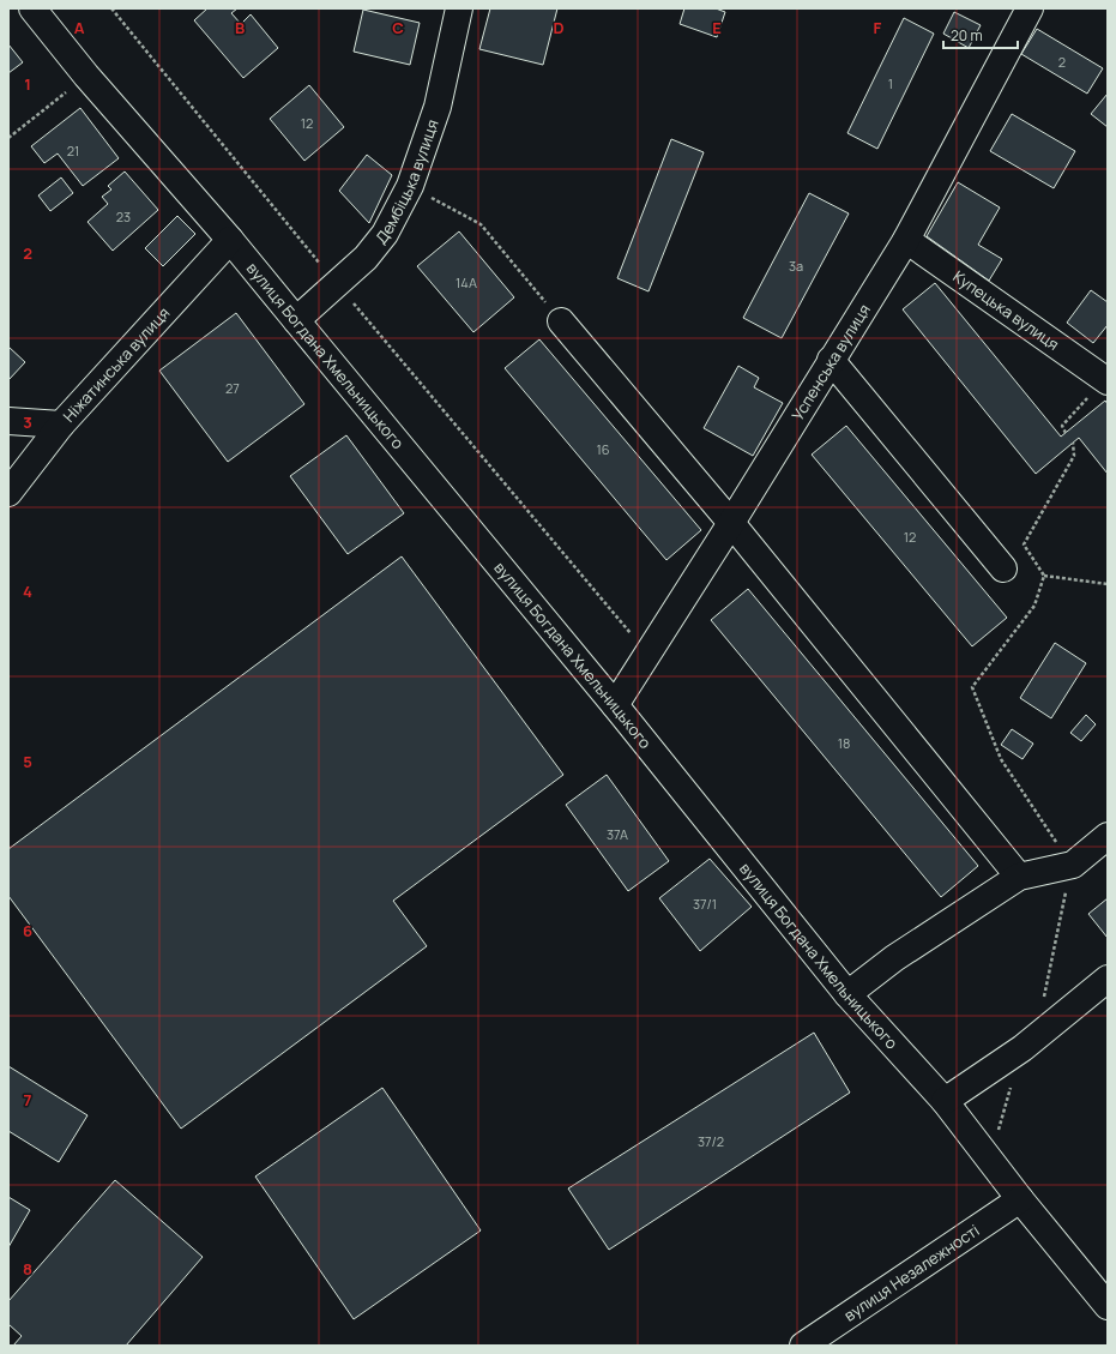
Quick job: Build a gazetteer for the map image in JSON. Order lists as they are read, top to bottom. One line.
{"streets":{"street":["Дембіцька вулиця","Купецька вулиця","вулиця Богдана Хмельницького","Успенська вулиця","Ніжатинська вулиця","вулиця Незалежності"]},"crossings":[["Дембіцька вулиця","вулиця Богдана Хмельницького"],["Купецька вулиця","Успенська вулиця"],["вулиця Богдана Хмельницького","Успенська вулиця"],["вулиця Богдана Хмельницького","Ніжатинська вулиця"],["вулиця Богдана Хмельницького","вулиця Незалежності"]],"house_numbers":["2","1","12","21","23","3а","14А","27","16","12","18","37А","37/1","37/2"],"scale_bar":"20 m","grid":{"columns":["A","B","C","D","E","F"],"rows":["1","2","3","4","5","6","7","8"]}}
